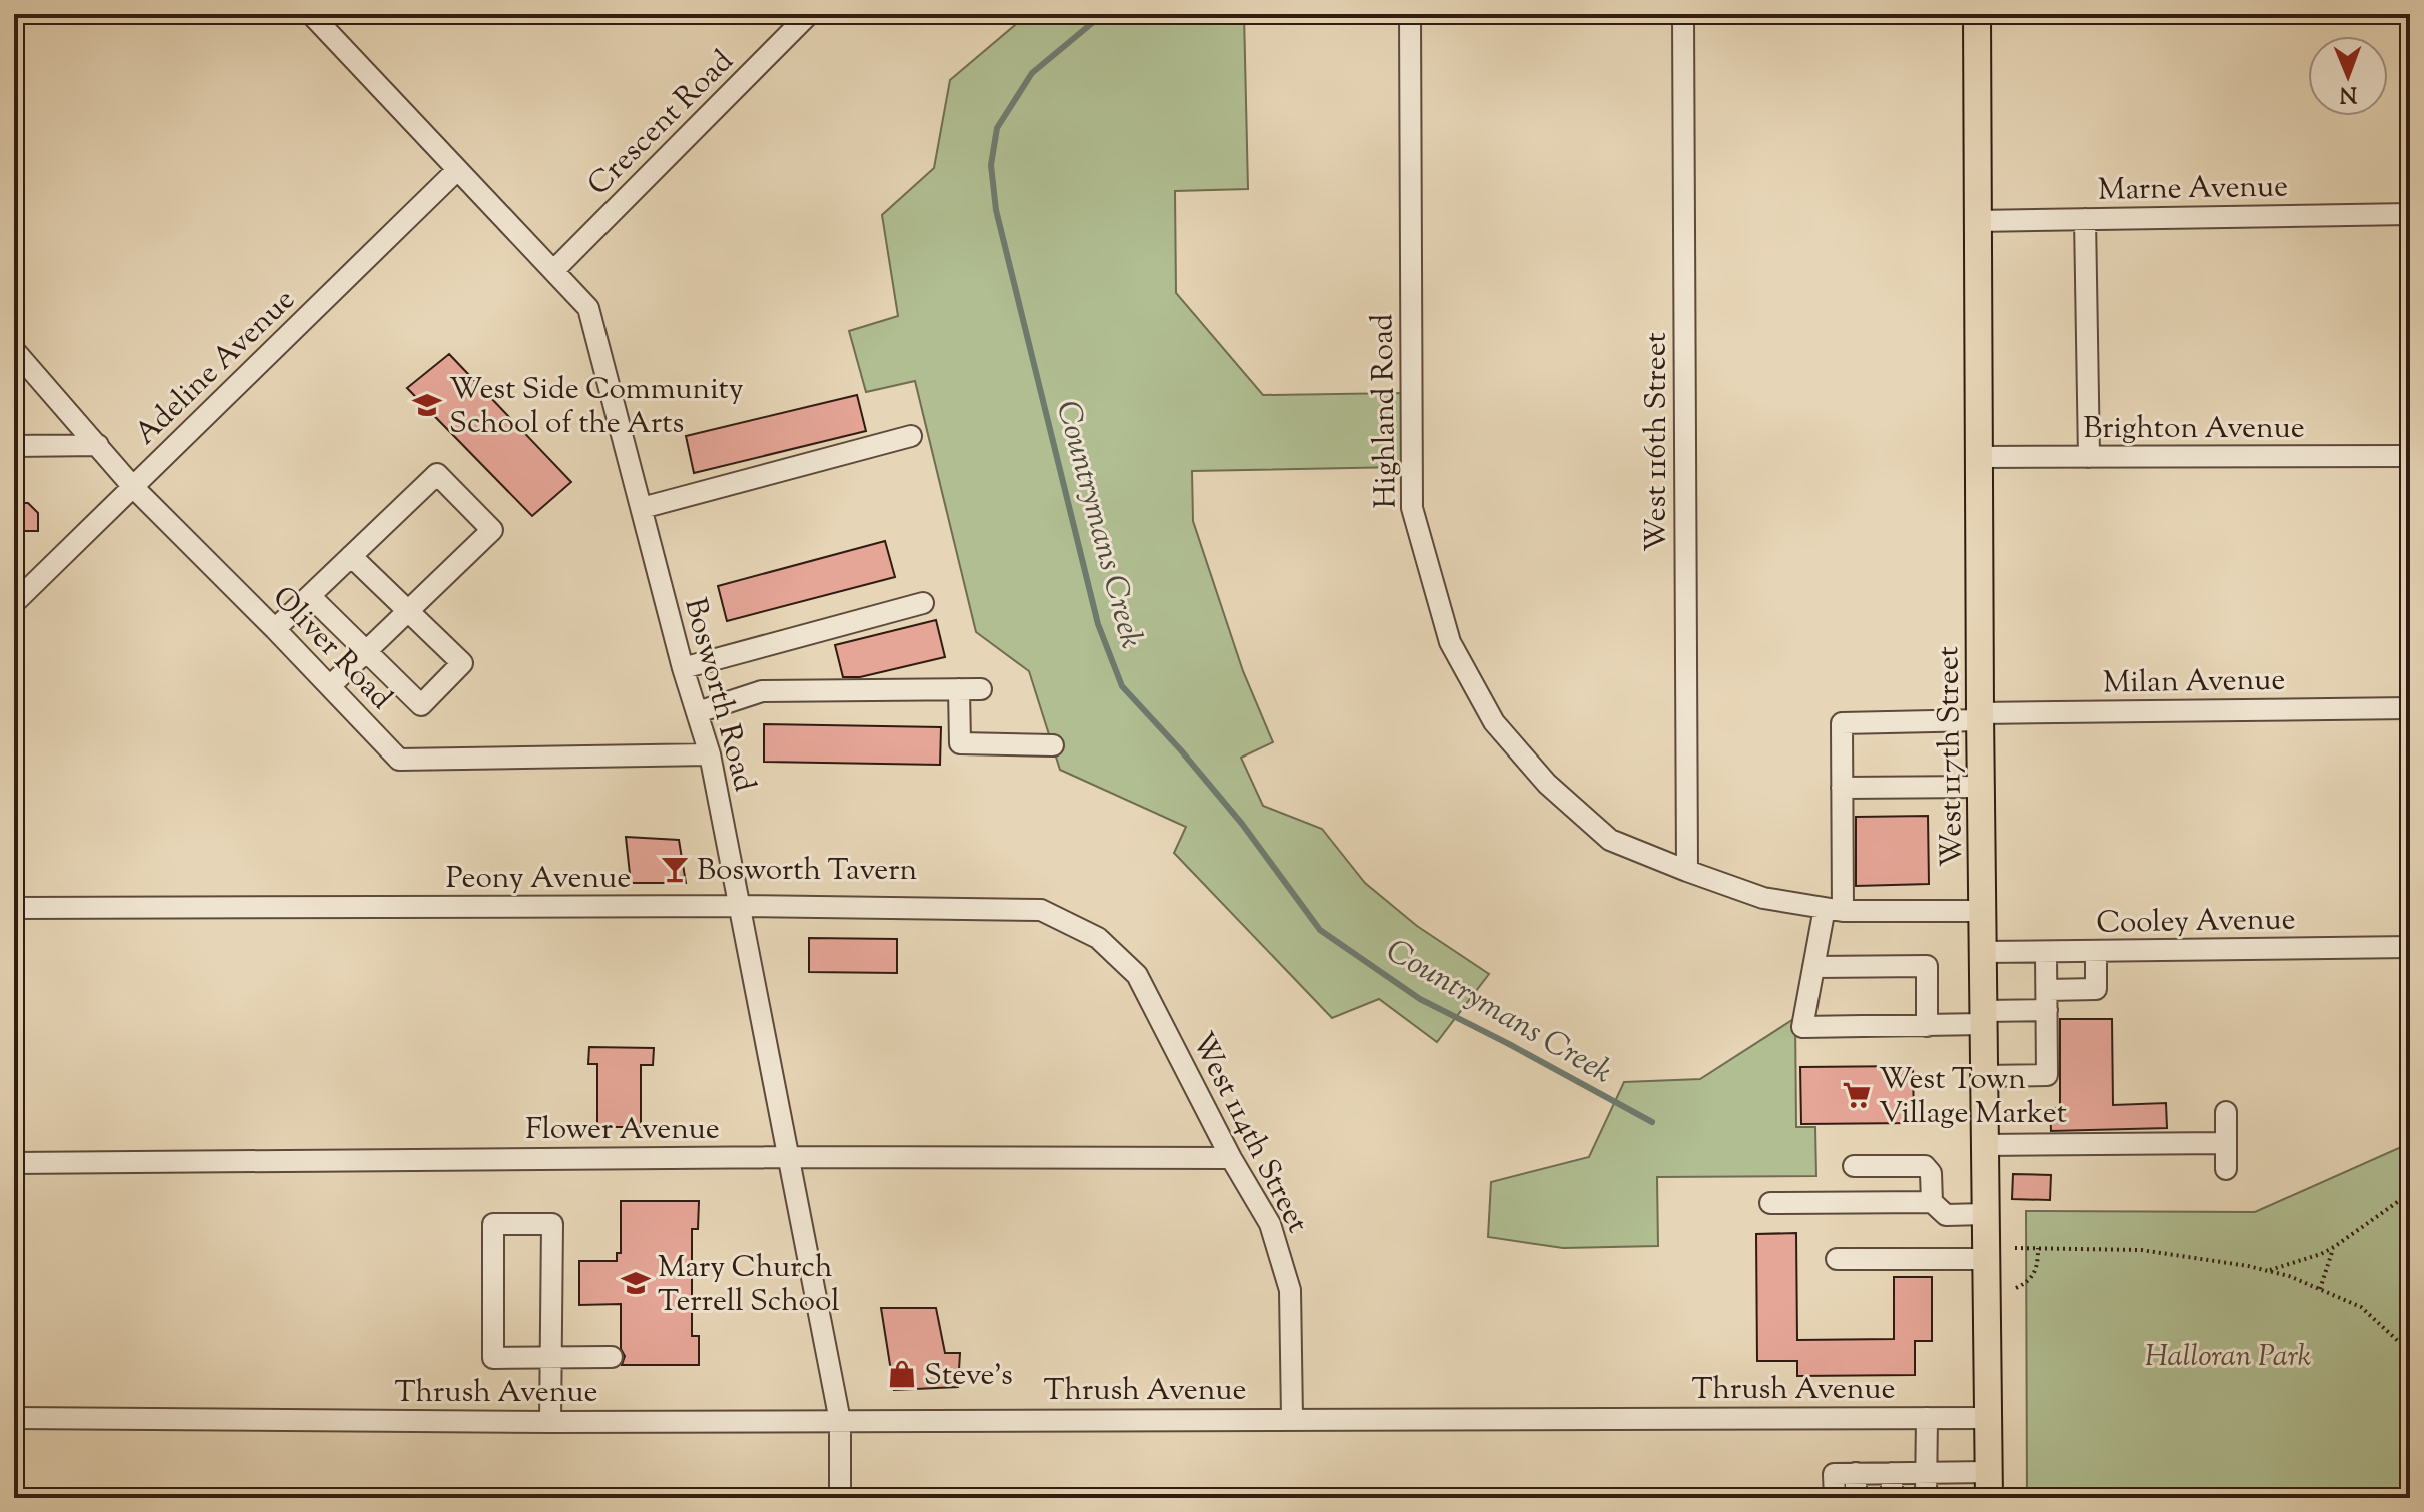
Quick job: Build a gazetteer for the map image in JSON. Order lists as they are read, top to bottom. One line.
{"streets":{"main road":["West 117th Street"],"street":["Crescent Road","Marne Avenue","Adeline Avenue","Highland Road","Brighton Avenue","West 116th Street","Oliver Road","Milan Avenue","Bosworth Road","Peony Avenue","Cooley Avenue","Flower Avenue","West 114th Street","Thrush Avenue"]},"crossings":[["Crescent Road","Bosworth Road"],["Marne Avenue","West 117th Street"],["Adeline Avenue","Oliver Road"],["Adeline Avenue","Bosworth Road"],["Highland Road","West 116th Street"],["Highland Road","West 117th Street"],["Brighton Avenue","West 117th Street"],["Oliver Road","Bosworth Road"],["Milan Avenue","West 117th Street"],["Bosworth Road","Peony Avenue"],["Bosworth Road","Flower Avenue"],["Bosworth Road","Thrush Avenue"],["West 117th Street","Cooley Avenue"],["West 117th Street","Thrush Avenue"],["Peony Avenue","West 114th Street"],["Flower Avenue","West 114th Street"],["West 114th Street","Thrush Avenue"]],"water":["Countrymans Creek"],"parks":["Halloran Park"],"places":{"school or university":["West Side Community School of the Arts","Mary Church Terrell School"],"bar":["Bosworth Tavern"],"supermarket":["West Town Village Market"],"shop":["Steve's"]},"north":"bottom"}
